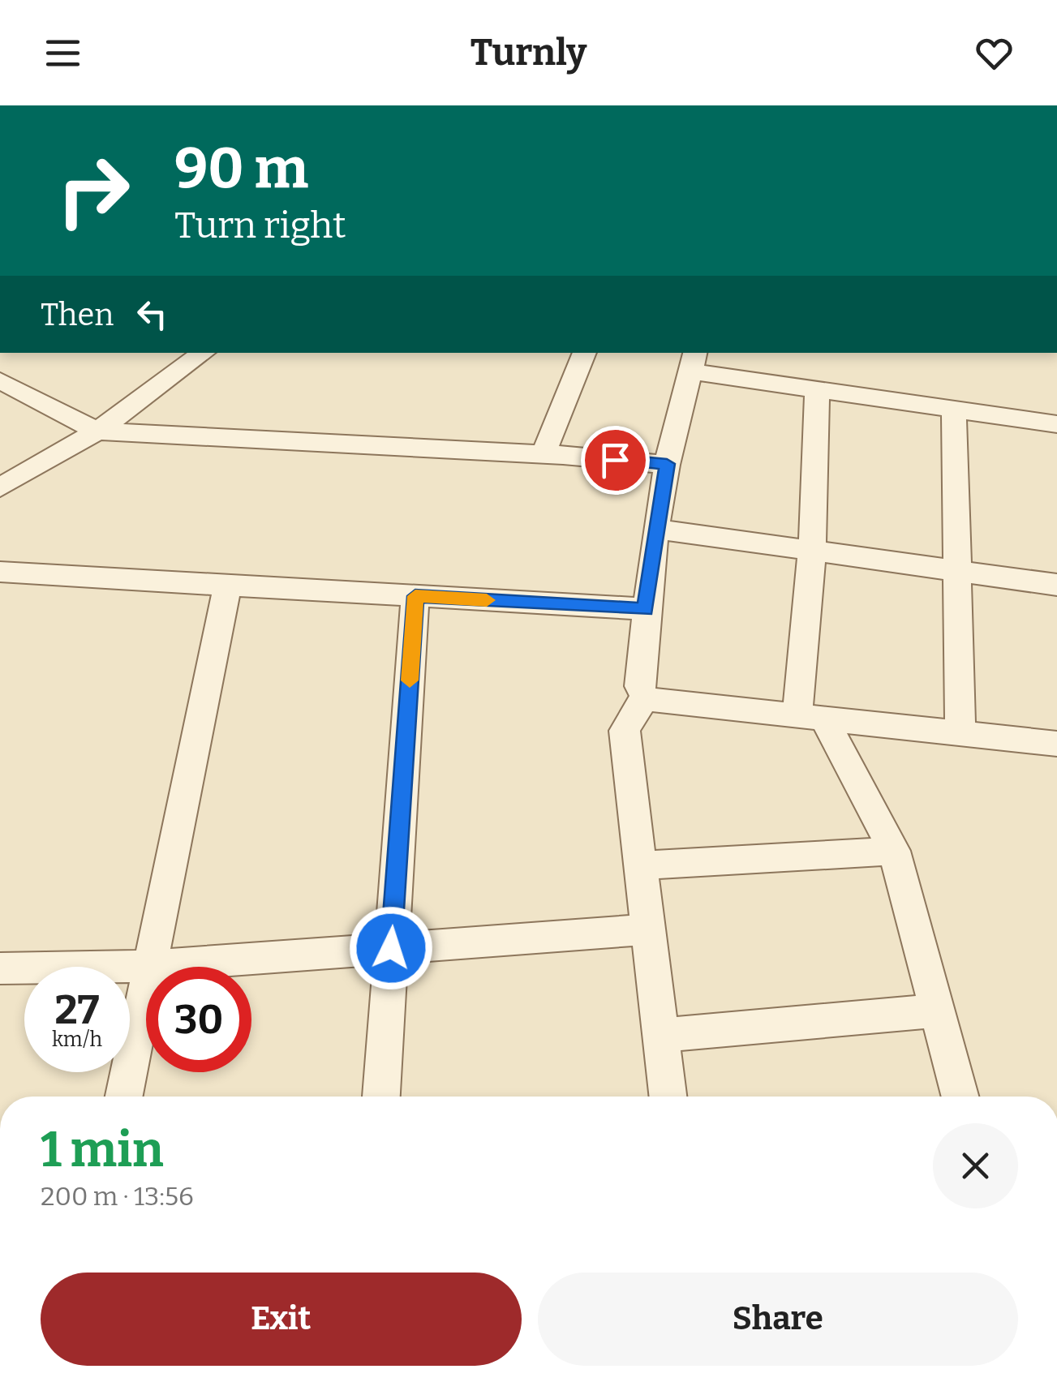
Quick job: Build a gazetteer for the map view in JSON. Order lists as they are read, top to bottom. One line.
{"page":{"header":"Turnly","turn":["90 m","Turn right"],"then":"Then","speed":"27 km/h","limit":"30","heading":["1 min","200 m · 13:56"],"buttons":["Exit","Share"]}}
